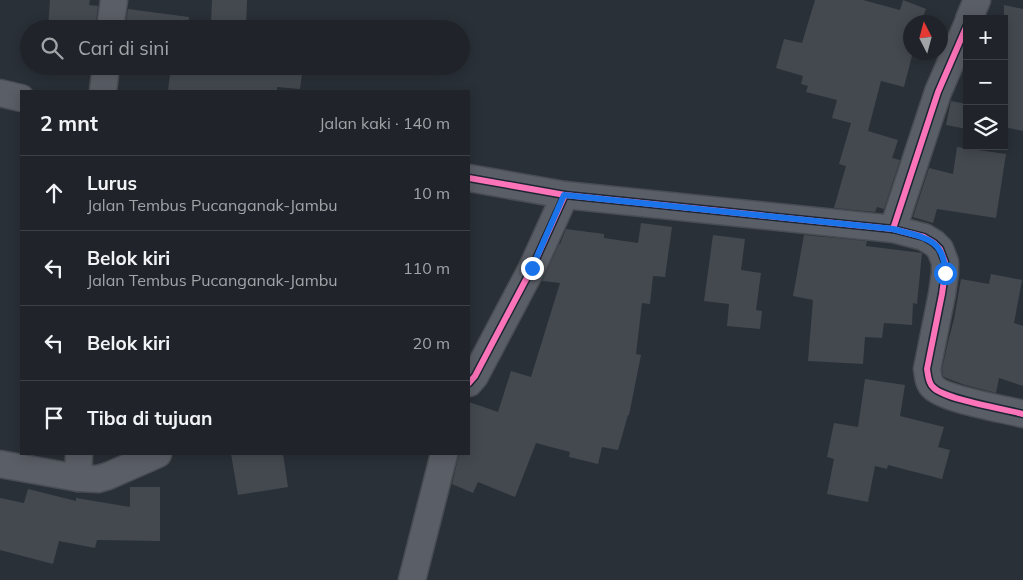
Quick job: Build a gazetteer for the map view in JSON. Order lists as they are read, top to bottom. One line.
{"north":"top","page":{"map_buttons":["+","−"],"search":"Cari di sini","heading":["2 mnt","Jalan kaki · 140 m"],"list":[["Lurus","Jalan Tembus Pucanganak-Jambu","10 m"],["Belok kiri","Jalan Tembus Pucanganak-Jambu","110 m"],["Belok kiri","20 m"],"Tiba di tujuan"]}}
